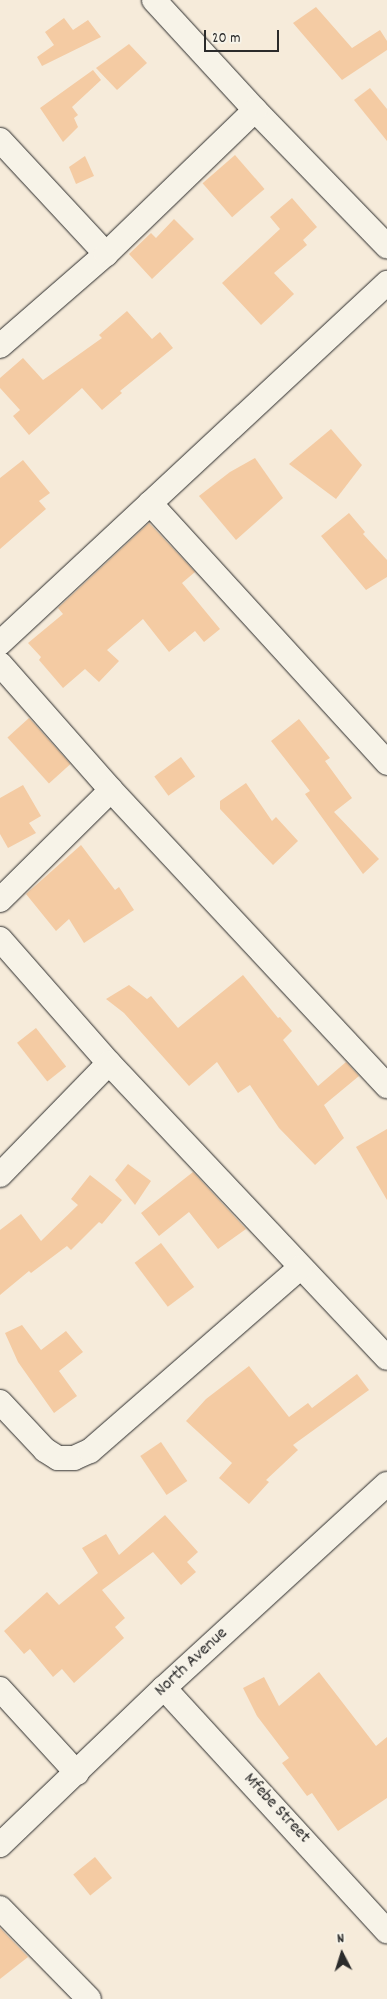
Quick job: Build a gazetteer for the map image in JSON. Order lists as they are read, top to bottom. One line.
{"streets":{"street":["North Avenue","Mfebe Street"]},"crossings":[["North Avenue","Mfebe Street"]],"scale_bar":"20 m","north":"top"}
